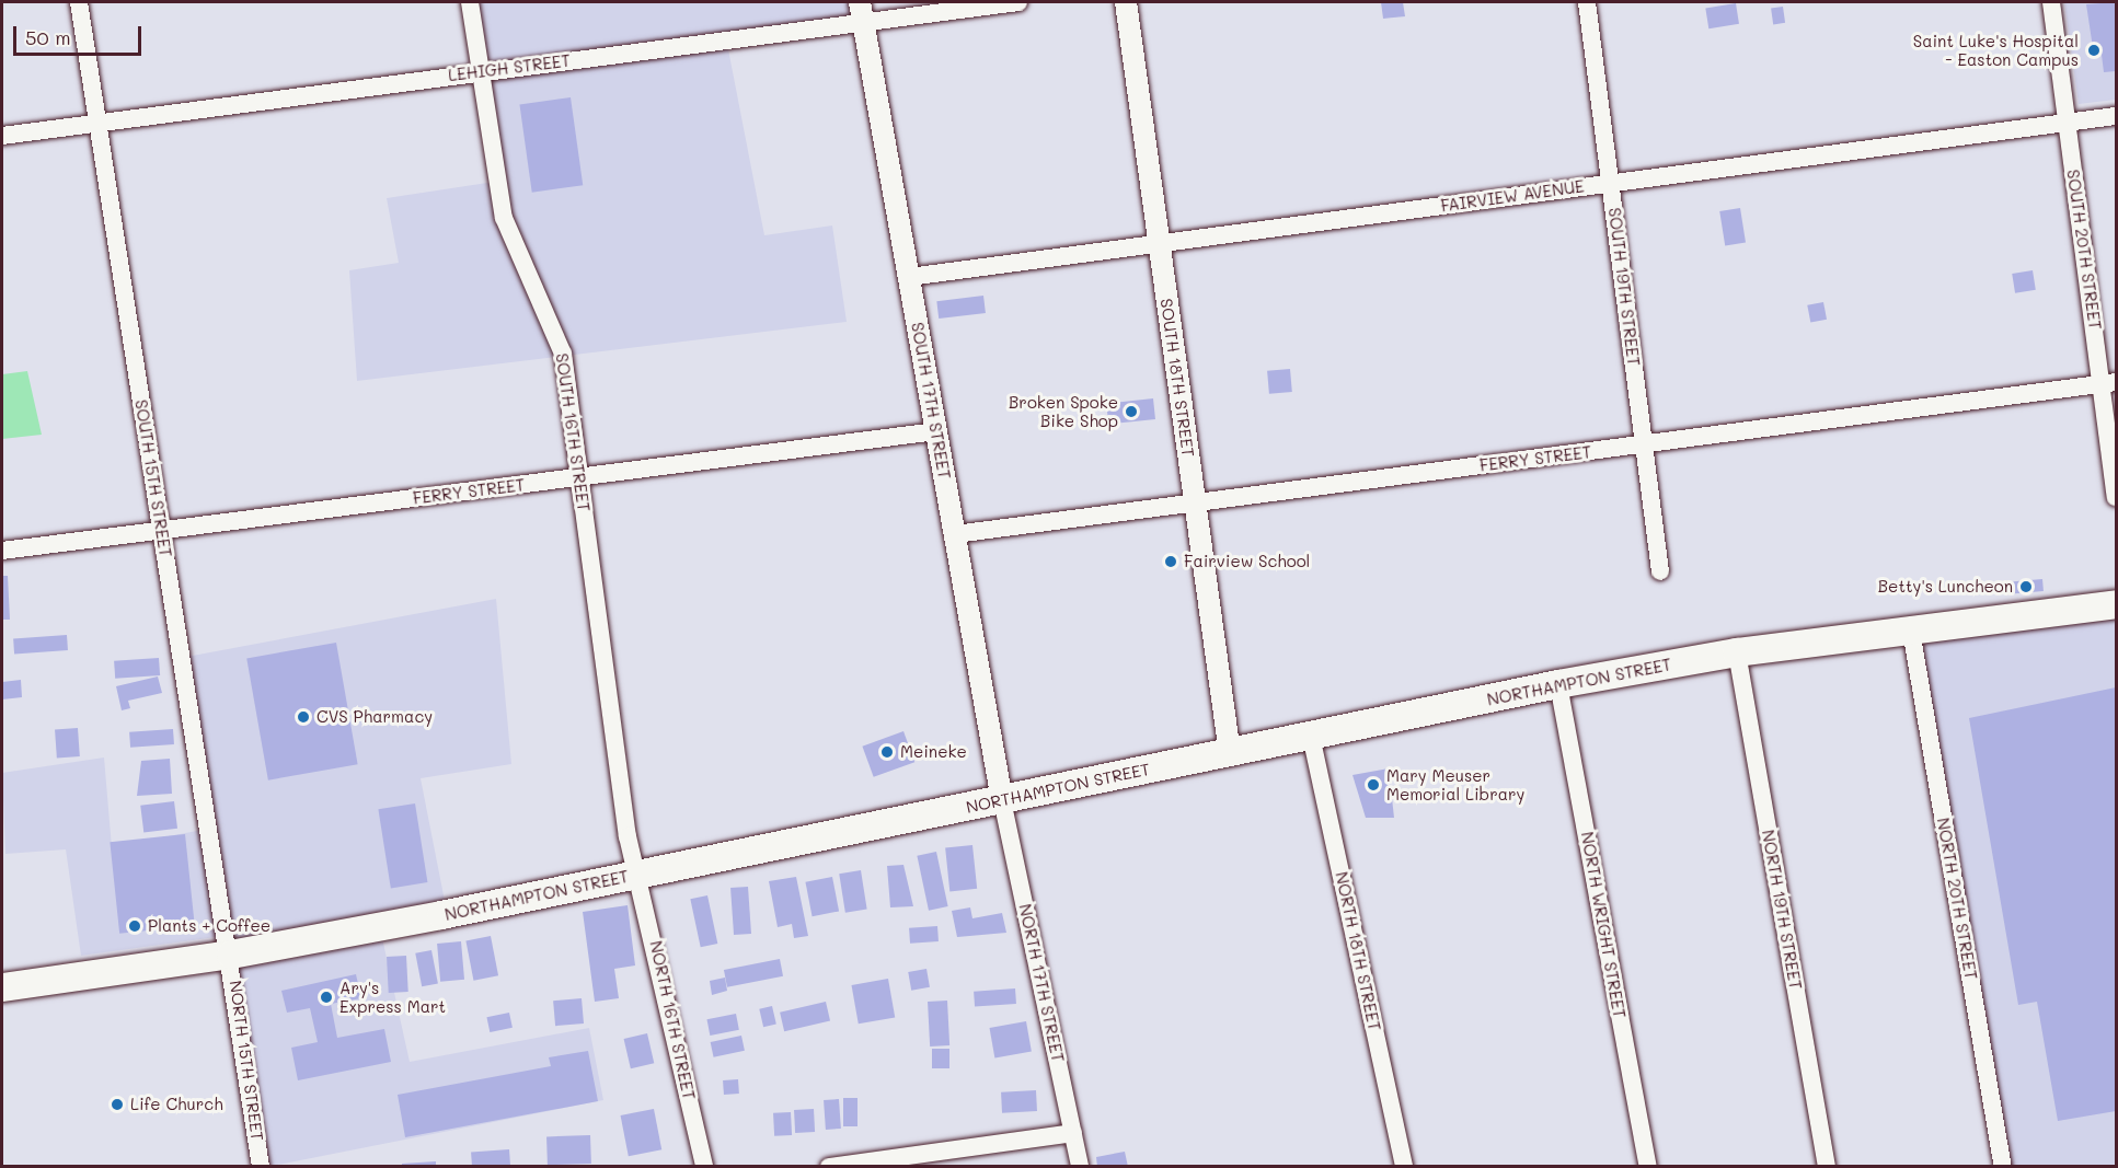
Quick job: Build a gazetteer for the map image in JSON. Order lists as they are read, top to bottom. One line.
{"streets":{"main road":["NORTHAMPTON STREET"],"street":["LEHIGH STREET","FAIRVIEW AVENUE","SOUTH 20TH STREET","SOUTH 19TH STREET","SOUTH 18TH STREET","SOUTH 17TH STREET","SOUTH 16TH STREET","FERRY STREET","SOUTH 15TH STREET","NORTH 20TH STREET","NORTH 19TH STREET","NORTH WRIGHT STREET","NORTH 18TH STREET","NORTH 17TH STREET","NORTH 16TH STREET","NORTH 15TH STREET"]},"crossings":[["LEHIGH STREET","SOUTH 17TH STREET"],["LEHIGH STREET","SOUTH 16TH STREET"],["LEHIGH STREET","SOUTH 15TH STREET"],["FAIRVIEW AVENUE","SOUTH 20TH STREET"],["FAIRVIEW AVENUE","SOUTH 19TH STREET"],["FAIRVIEW AVENUE","SOUTH 18TH STREET"],["FAIRVIEW AVENUE","SOUTH 17TH STREET"],["SOUTH 20TH STREET","FERRY STREET"],["SOUTH 19TH STREET","FERRY STREET"],["SOUTH 18TH STREET","FERRY STREET"],["SOUTH 18TH STREET","NORTHAMPTON STREET"],["SOUTH 17TH STREET","FERRY STREET"],["SOUTH 17TH STREET","NORTHAMPTON STREET"],["SOUTH 17TH STREET","NORTH 17TH STREET"],["SOUTH 16TH STREET","FERRY STREET"],["SOUTH 16TH STREET","NORTHAMPTON STREET"],["SOUTH 16TH STREET","NORTH 16TH STREET"],["FERRY STREET","SOUTH 15TH STREET"],["SOUTH 15TH STREET","NORTHAMPTON STREET"],["SOUTH 15TH STREET","NORTH 15TH STREET"],["NORTHAMPTON STREET","NORTH 20TH STREET"],["NORTHAMPTON STREET","NORTH 19TH STREET"],["NORTHAMPTON STREET","NORTH WRIGHT STREET"],["NORTHAMPTON STREET","NORTH 18TH STREET"],["NORTHAMPTON STREET","NORTH 17TH STREET"],["NORTHAMPTON STREET","NORTH 16TH STREET"],["NORTHAMPTON STREET","NORTH 15TH STREET"]],"places":["Saint Luke's Hospital - Easton Campus","Broken Spoke Bike Shop","Fairview School","Betty's Luncheon","CVS Pharmacy","Meineke","Mary Meuser Memorial Library","Plants + Coffee","Ary's Express Mart","Life Church"],"scale_bar":"50 m"}
